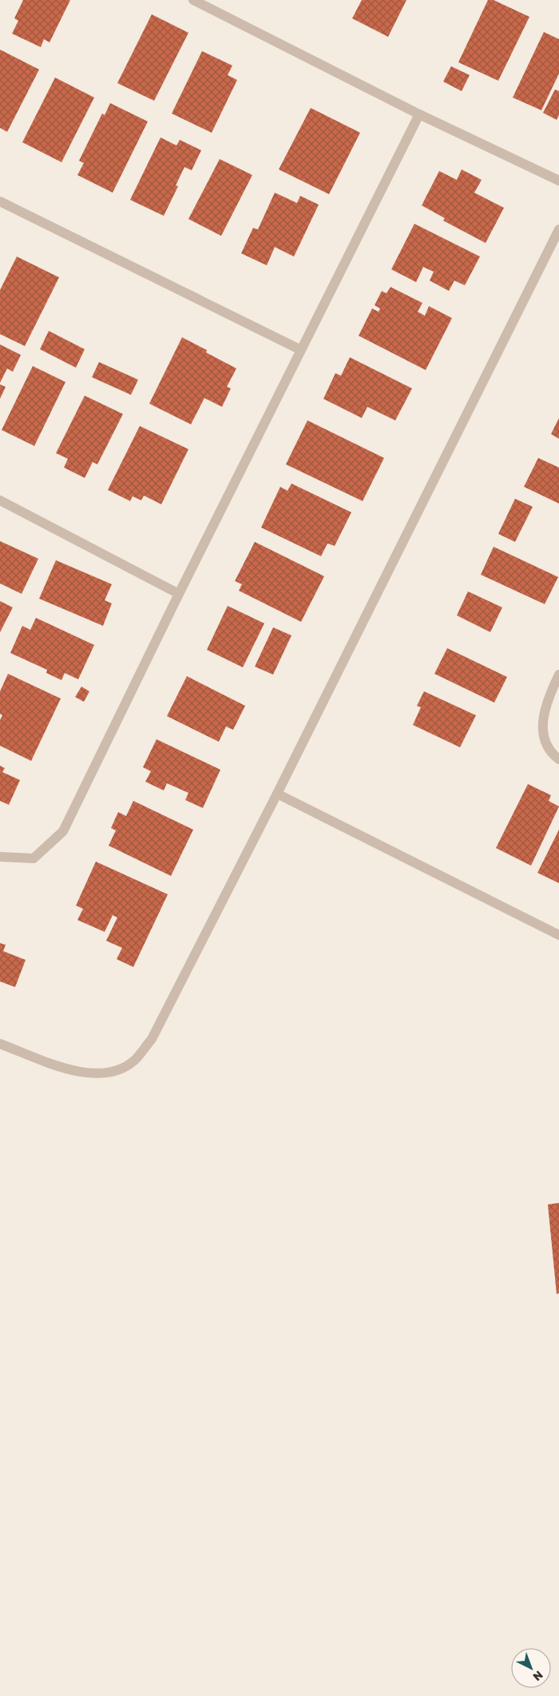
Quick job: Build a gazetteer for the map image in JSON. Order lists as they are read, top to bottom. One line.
{"north":"bottom right"}
